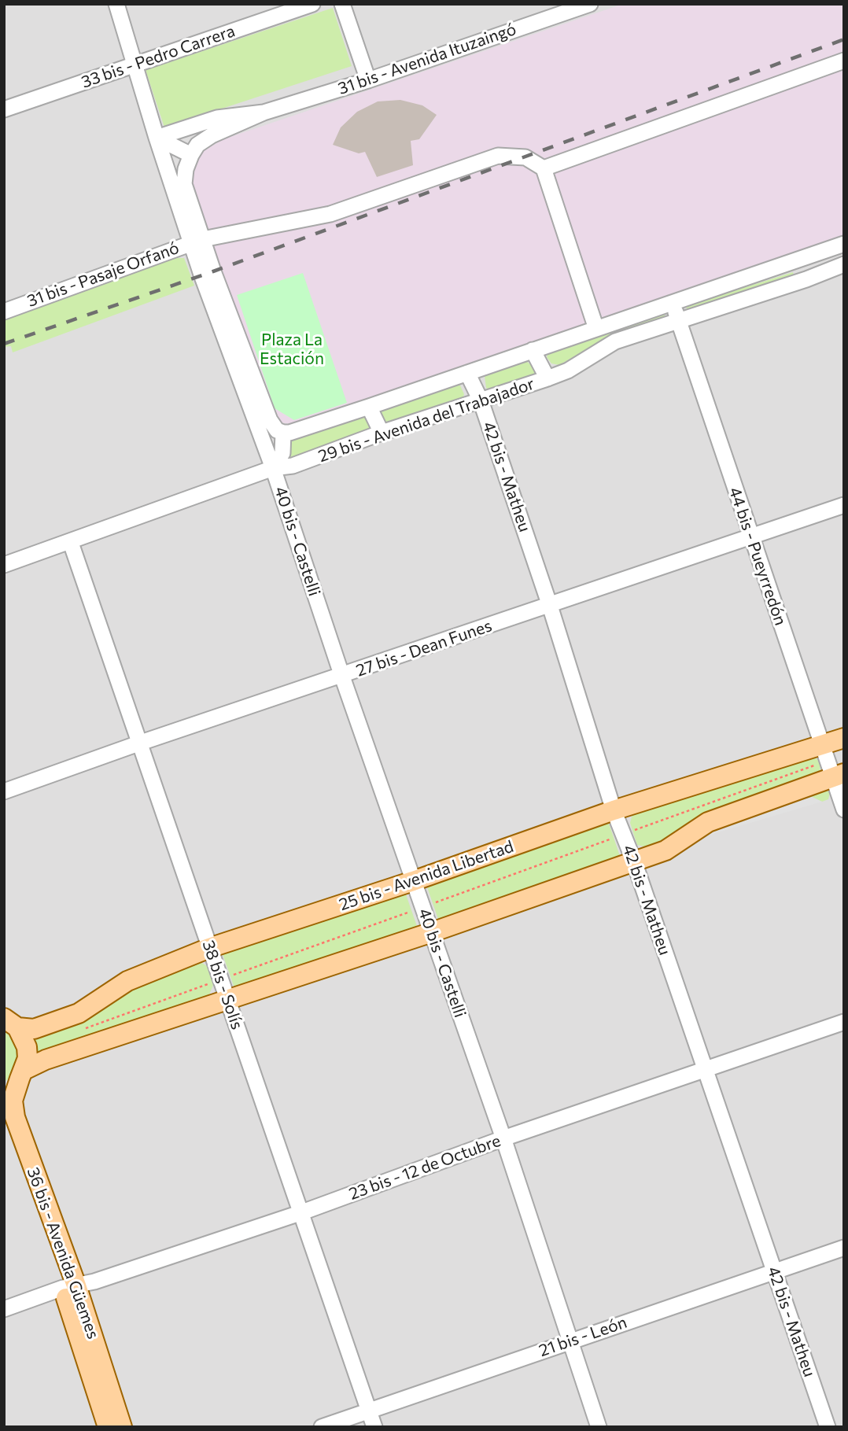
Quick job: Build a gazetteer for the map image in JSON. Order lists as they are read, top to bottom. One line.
{"streets":{"main road":["25 bis - Avenida Libertad","36 bis - Avenida Güemes"],"street":["33 bis - Pedro Carrera","31 bis - Avenida Ituzaingó","31 bis - Pasaje Orfanó","29 bis - Avenida del Trabajador","42 bis - Matheu","40 bis - Castelli","44 bis - Pueyrredón","27 bis - Dean Funes","38 bis - Solís","23 bis - 12 de Octubre","21 bis - León"]},"crossings":[["33 bis - Pedro Carrera","40 bis - Castelli"],["31 bis - Avenida Ituzaingó","40 bis - Castelli"],["31 bis - Pasaje Orfanó","40 bis - Castelli"],["29 bis - Avenida del Trabajador","42 bis - Matheu"],["29 bis - Avenida del Trabajador","40 bis - Castelli"],["29 bis - Avenida del Trabajador","44 bis - Pueyrredón"],["29 bis - Avenida del Trabajador","38 bis - Solís"],["42 bis - Matheu","27 bis - Dean Funes"],["42 bis - Matheu","25 bis - Avenida Libertad"],["42 bis - Matheu","23 bis - 12 de Octubre"],["42 bis - Matheu","21 bis - León"],["40 bis - Castelli","27 bis - Dean Funes"],["40 bis - Castelli","25 bis - Avenida Libertad"],["40 bis - Castelli","23 bis - 12 de Octubre"],["40 bis - Castelli","21 bis - León"],["44 bis - Pueyrredón","27 bis - Dean Funes"],["44 bis - Pueyrredón","25 bis - Avenida Libertad"],["27 bis - Dean Funes","38 bis - Solís"],["25 bis - Avenida Libertad","38 bis - Solís"],["25 bis - Avenida Libertad","36 bis - Avenida Güemes"],["38 bis - Solís","23 bis - 12 de Octubre"],["38 bis - Solís","21 bis - León"],["23 bis - 12 de Octubre","36 bis - Avenida Güemes"]],"parks":["Plaza La Estación"]}
